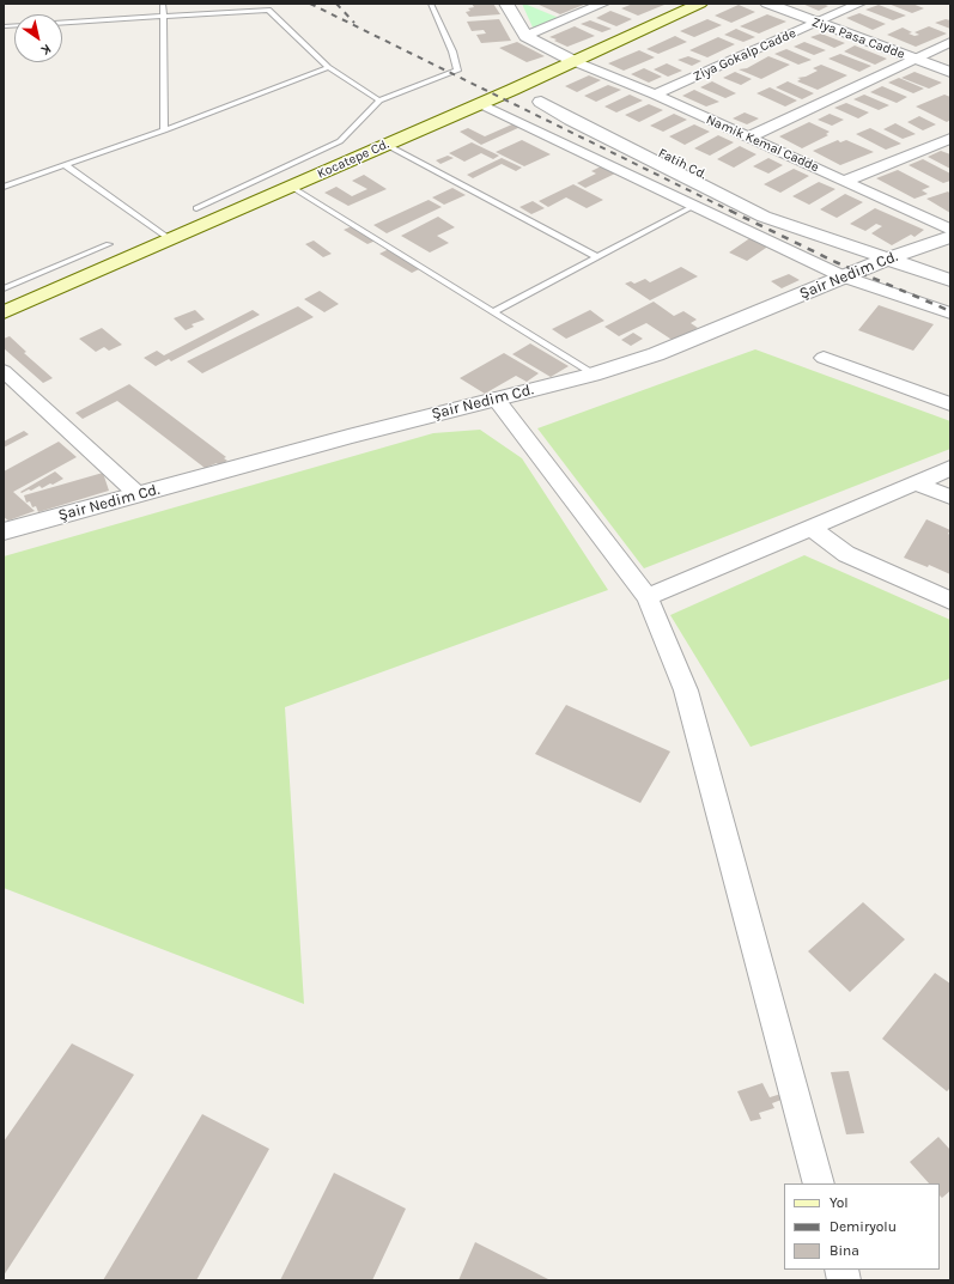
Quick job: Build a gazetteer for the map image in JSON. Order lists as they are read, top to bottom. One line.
{"streets":{"main road":["Kocatepe Cd."],"street":["Ziya Pasa Cadde","Ziya Gokalp Cadde","Namik Kemal Cadde","Fatih Cd.","Şair Nedim Cd."]},"crossings":[["Ziya Pasa Cadde","Ziya Gokalp Cadde"],["Ziya Gokalp Cadde","Namik Kemal Cadde"],["Namik Kemal Cadde","Kocatepe Cd."],["Kocatepe Cd.","Fatih Cd."],["Fatih Cd.","Şair Nedim Cd."]],"legend":["Yol","Demiryolu","Bina"],"north":"bottom right"}
